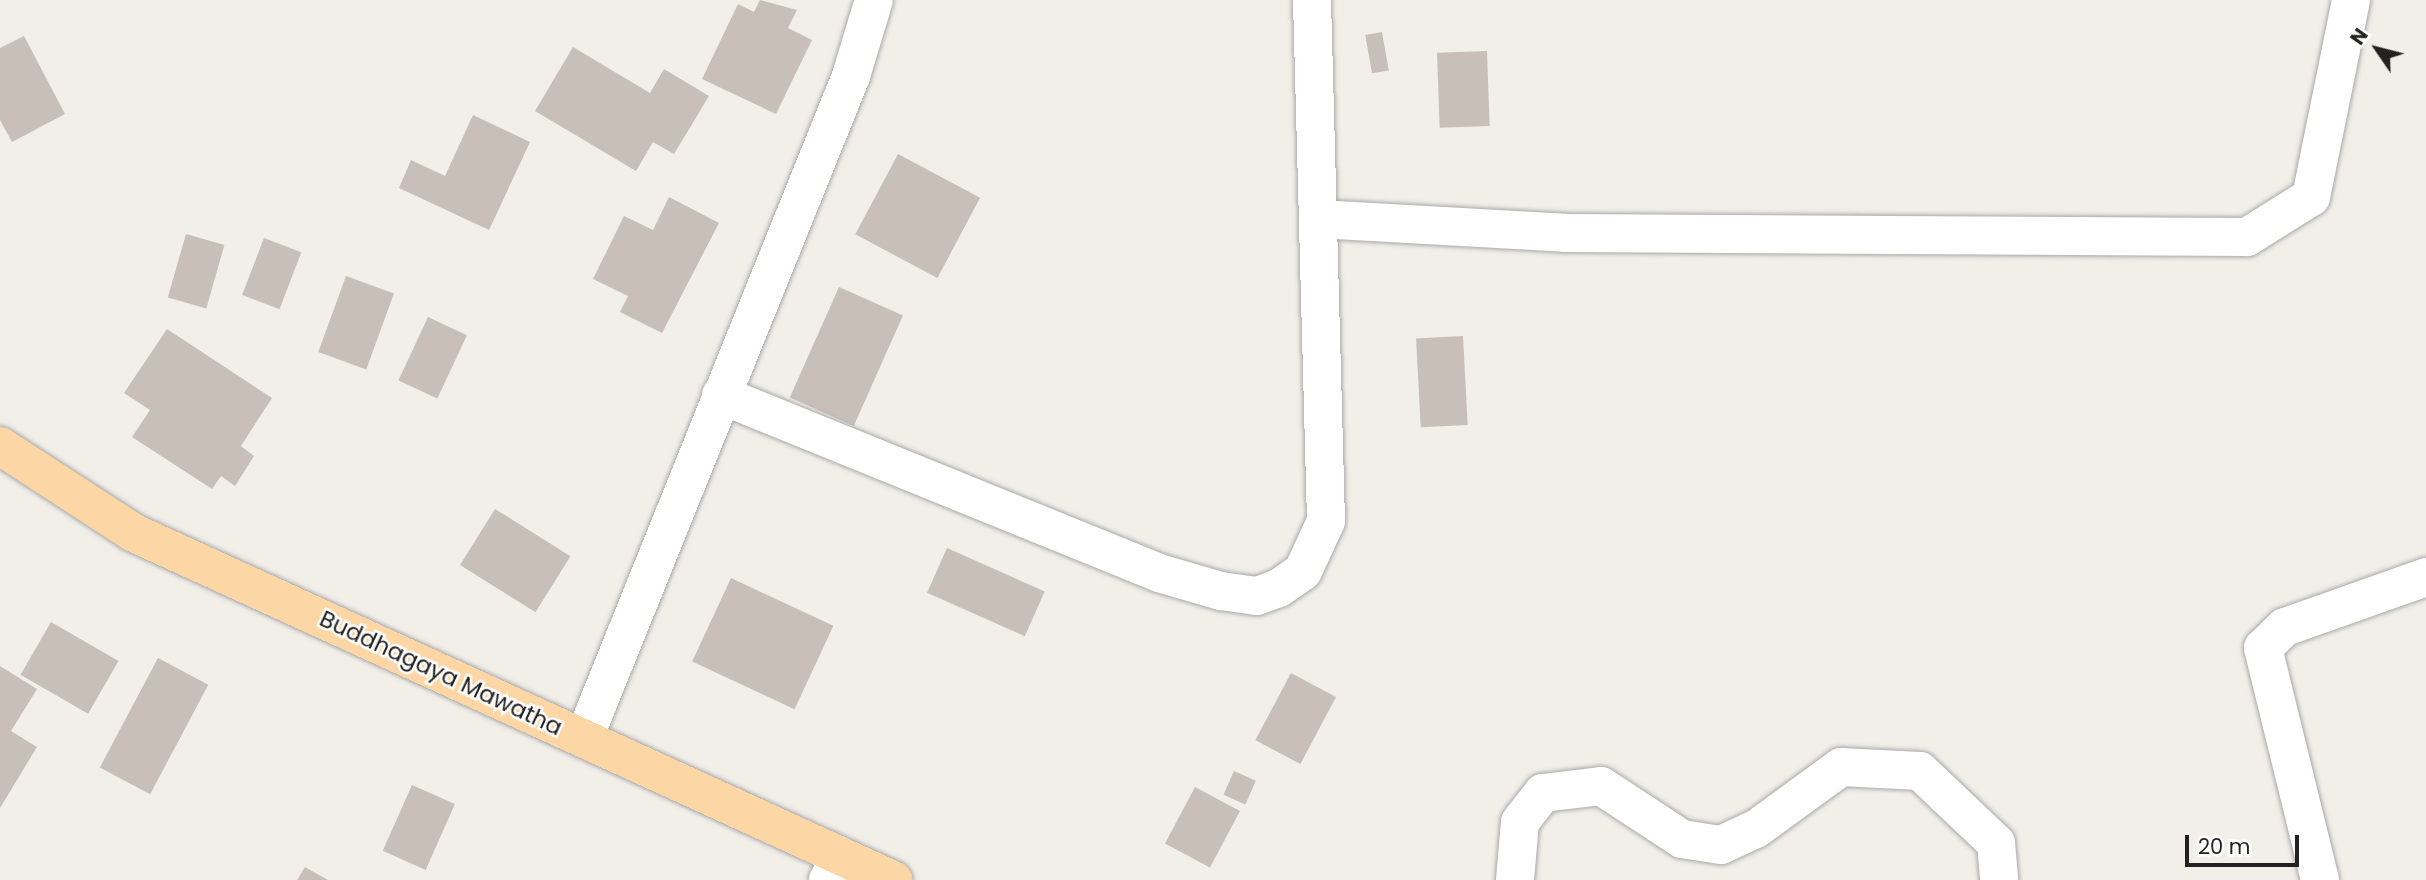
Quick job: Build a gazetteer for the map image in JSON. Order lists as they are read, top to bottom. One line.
{"streets":{"main road":["Buddhagaya Mawatha"]},"scale_bar":"20 m","north":"top left"}
